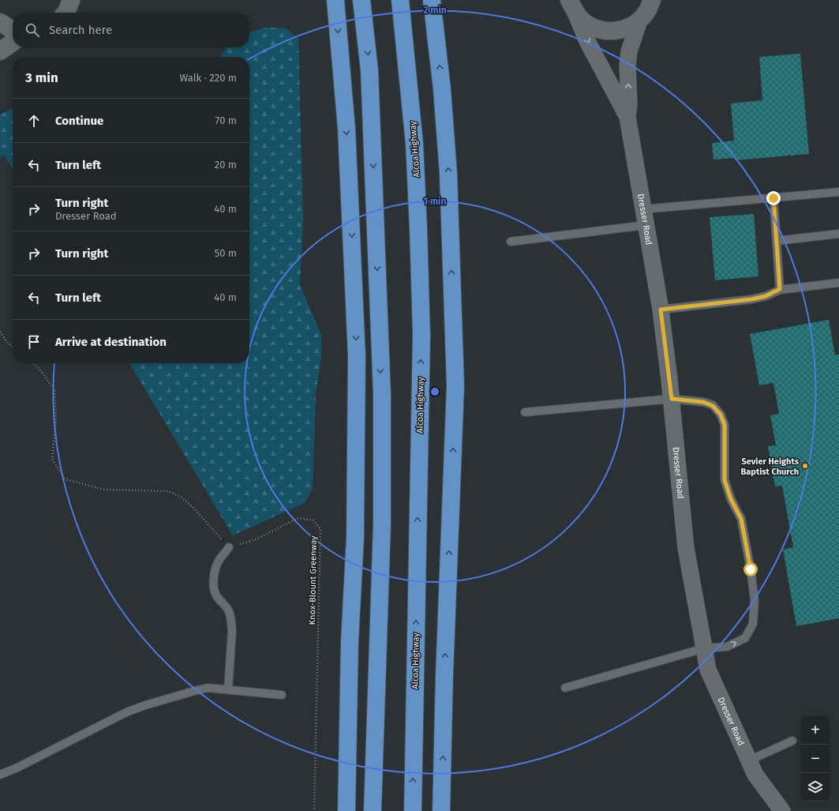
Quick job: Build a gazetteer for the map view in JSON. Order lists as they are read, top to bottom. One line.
{"streets":{"highway":["Alcoa Highway"],"street":["Dresser Road"],"path":["Knox-Blount Greenway"]},"places":["Sevier Heights Baptist Church"],"page":{"search":"Search here","heading":["3 min","Walk · 220 m"],"list":[["Continue","70 m"],["Turn left","20 m"],["Turn right","Dresser Road","40 m"],["Turn right","50 m"],["Turn left","40 m"],"Arrive at destination"],"map_buttons":["+","−"]},"rings":["2 min","1 min"]}
